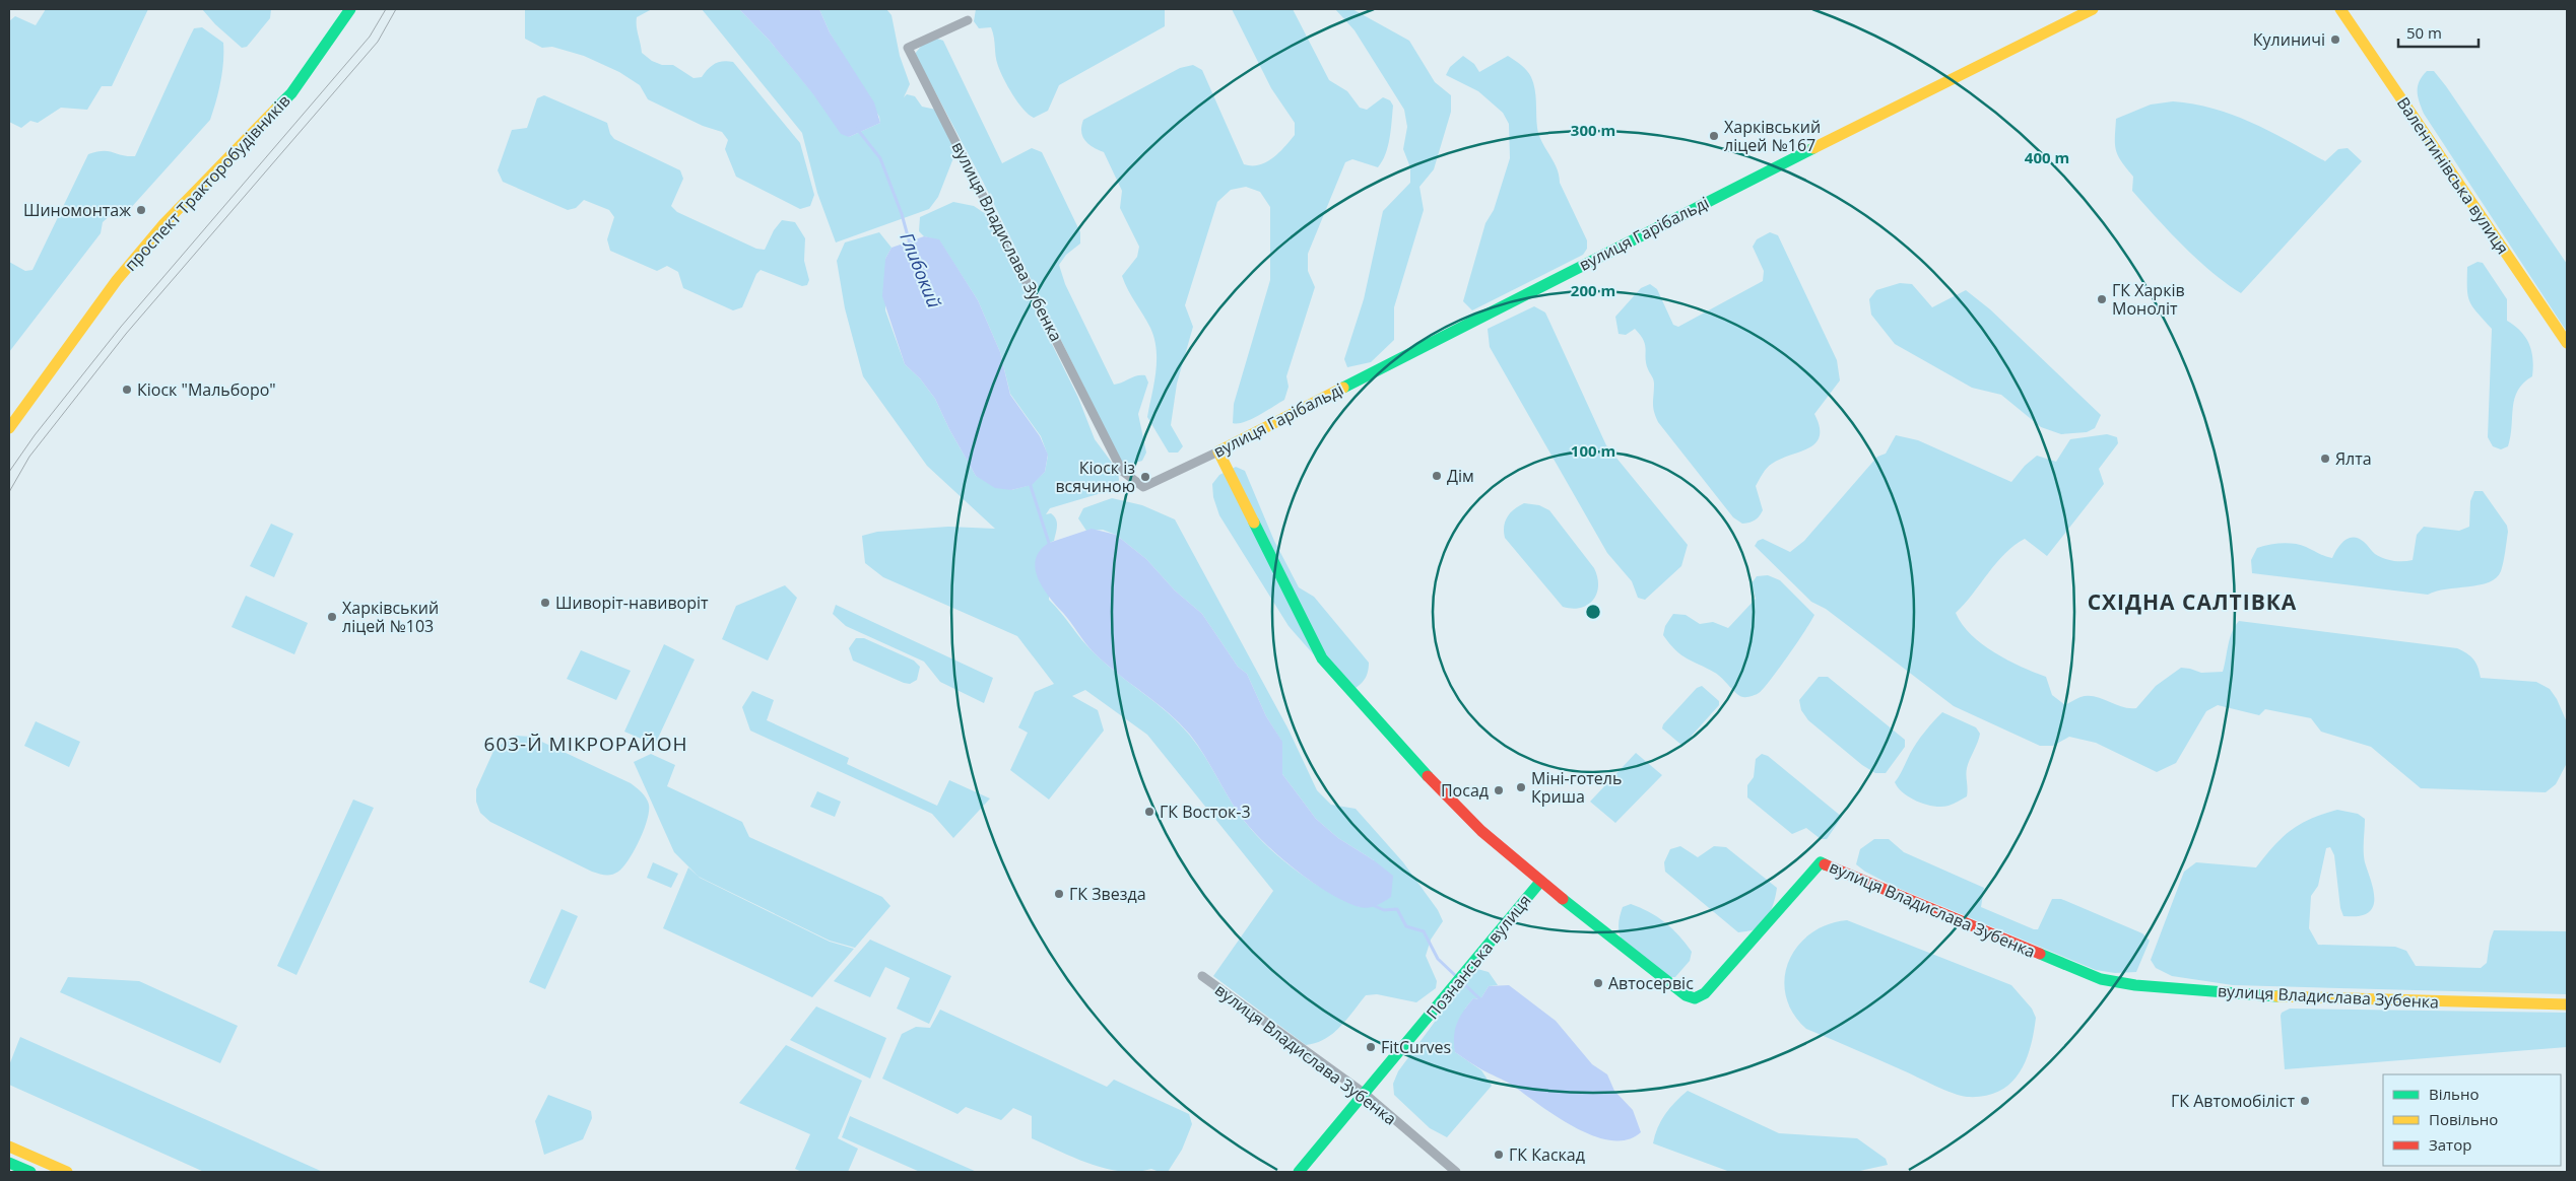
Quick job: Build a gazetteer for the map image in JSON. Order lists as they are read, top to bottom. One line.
{"streets":{"street":["Валентинівська вулиця","проспект Тракторобудівників","вулиця Гарібальді","вулиця Владислава Зубенка","Познанська вулиця"]},"crossings":[["вулиця Гарібальді","вулиця Владислава Зубенка"],["вулиця Владислава Зубенка","Познанська вулиця"]],"districts":["СХІДНА САЛТІВКА","603-Й МІКРОРАЙОН"],"water":["Глибокий"],"places":["Кулиничі","Харківський ліцей №167","Шиномонтаж","ГК Харків Моноліт","Кіоск \"Мальборо\"","Ялта","Дім","Кіоск із всячиною","Шиворіт-навиворіт","Харківський ліцей №103","Міні-готель Криша","Посад","ГК Восток-3","ГК Звезда","Автосервіс","FitCurves","ГК Автомобіліст","ГК Каскад"],"legend":["Вільно","Повільно","Затор"],"scale_bar":"50 m","rings":["300 m","400 m","200 m","100 m"]}
